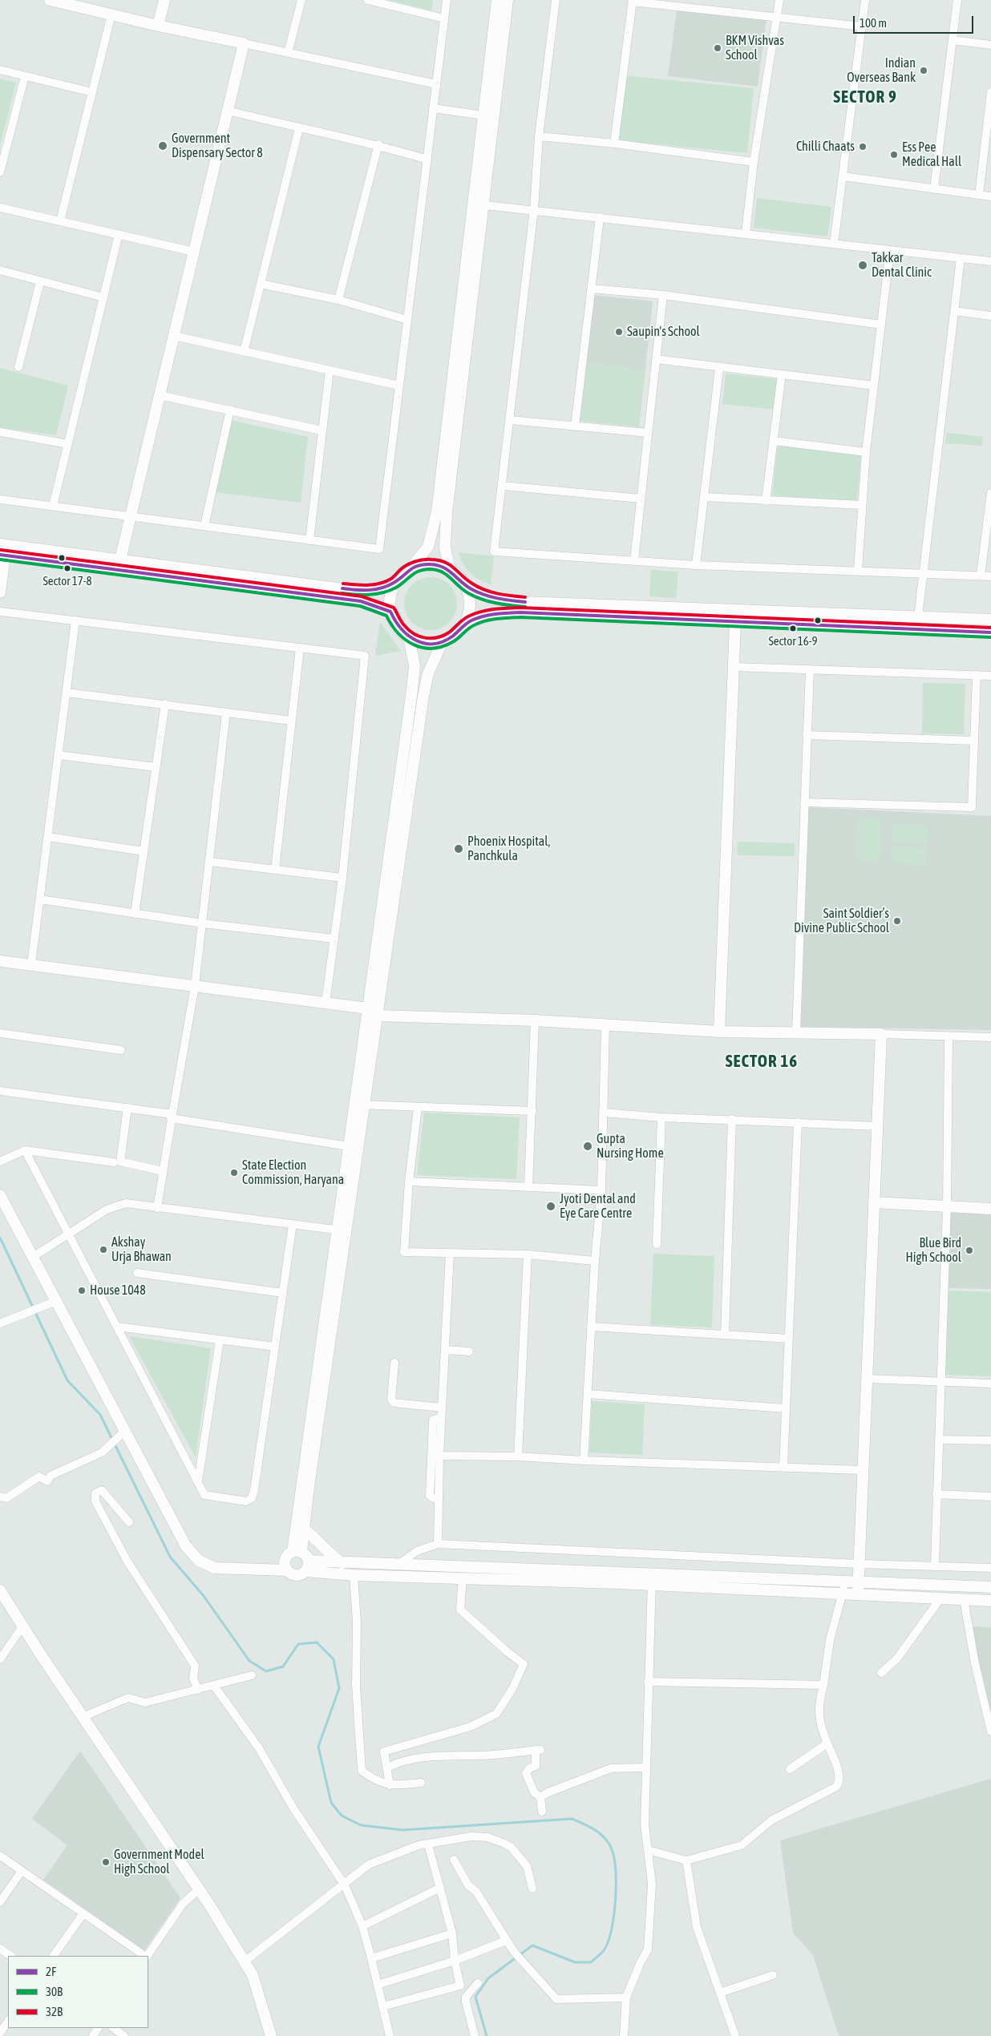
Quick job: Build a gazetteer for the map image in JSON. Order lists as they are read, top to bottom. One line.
{"districts":["SECTOR 9","SECTOR 16"],"places":["BKM Vishvas School","Indian Overseas Bank","Government Dispensary Sector 8","Chilli Chaats","Ess Pee Medical Hall","Takkar Dental Clinic","Saupin's School","Sector 17-8","Sector 16-9","Phoenix Hospital, Panchkula","Saint Soldier’s Divine Public School","Gupta Nursing Home","State Election Commission, Haryana","Jyoti Dental and Eye Care Centre","Akshay Urja Bhawan","Blue Bird High School","House 1048","Government Model High School"],"lines":["transit line 32B","transit line 2F","transit line 30B"],"legend":["2F","30B","32B"],"scale_bar":"100 m"}
